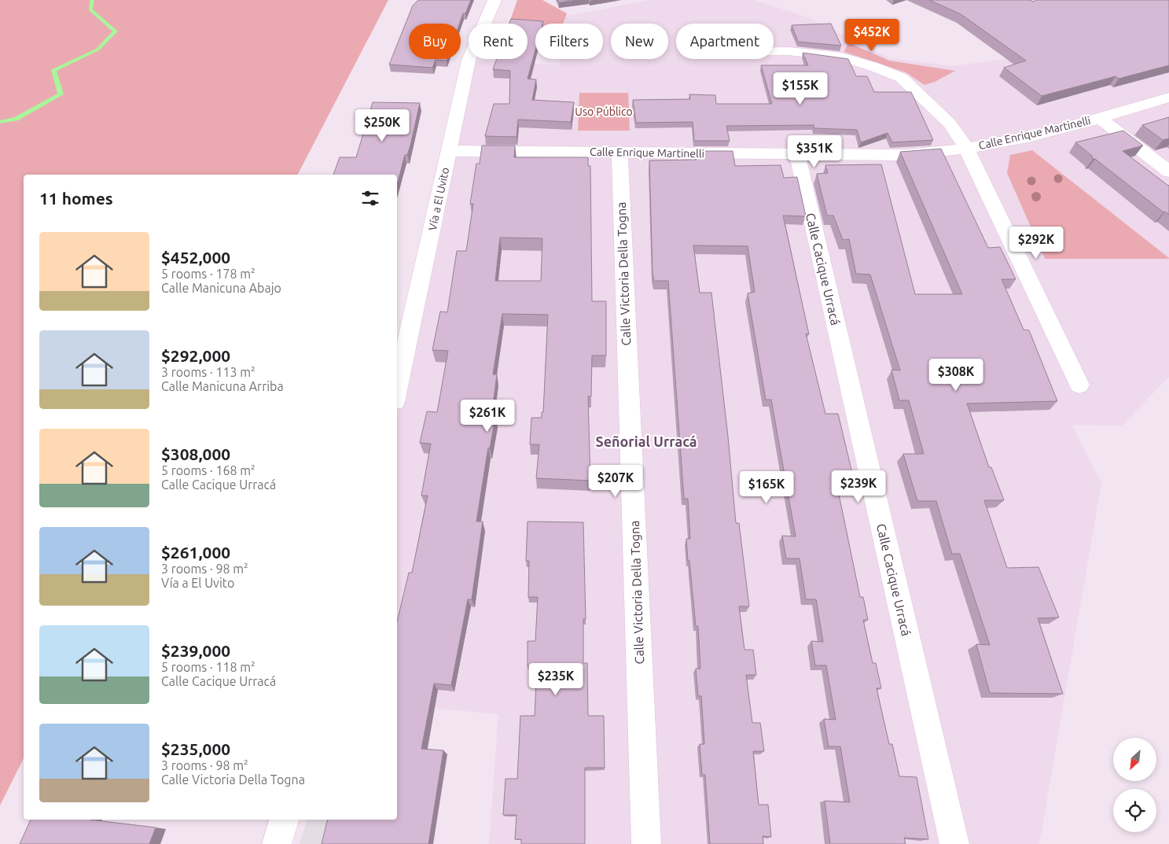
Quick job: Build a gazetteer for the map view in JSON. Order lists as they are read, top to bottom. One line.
{"streets":{"street":["Calle Enrique Martinelli","Vía a El Uvito","Calle Cacique Urracá","Calle Victoria Della Togna"]},"crossings":[["Calle Enrique Martinelli","Vía a El Uvito"],["Calle Enrique Martinelli","Calle Cacique Urracá"],["Calle Enrique Martinelli","Calle Victoria Della Togna"]],"districts":["Señorial Urracá"],"parks":["Uso Público"],"north":"bottom left","page":{"price":["$452K","$155K","$250K","$351K","$292K","$308K","$261K","$207K","$239K","$165K","$235K"],"chip":["Buy","Rent","Filters","New","Apartment"],"heading":"11 homes","list":[{"name":"$452,000","note":"5 rooms · 178 m² · Calle Manicuna Abajo"},{"name":"$292,000","note":"3 rooms · 113 m² · Calle Manicuna Arriba"},{"name":"$308,000","note":"5 rooms · 168 m² · Calle Cacique Urracá"},{"name":"$261,000","note":"3 rooms · 98 m² · Vía a El Uvito"},{"name":"$239,000","note":"5 rooms · 118 m² · Calle Cacique Urracá"},{"name":"$235,000","note":"3 rooms · 98 m² · Calle Victoria Della Togna"}]}}
